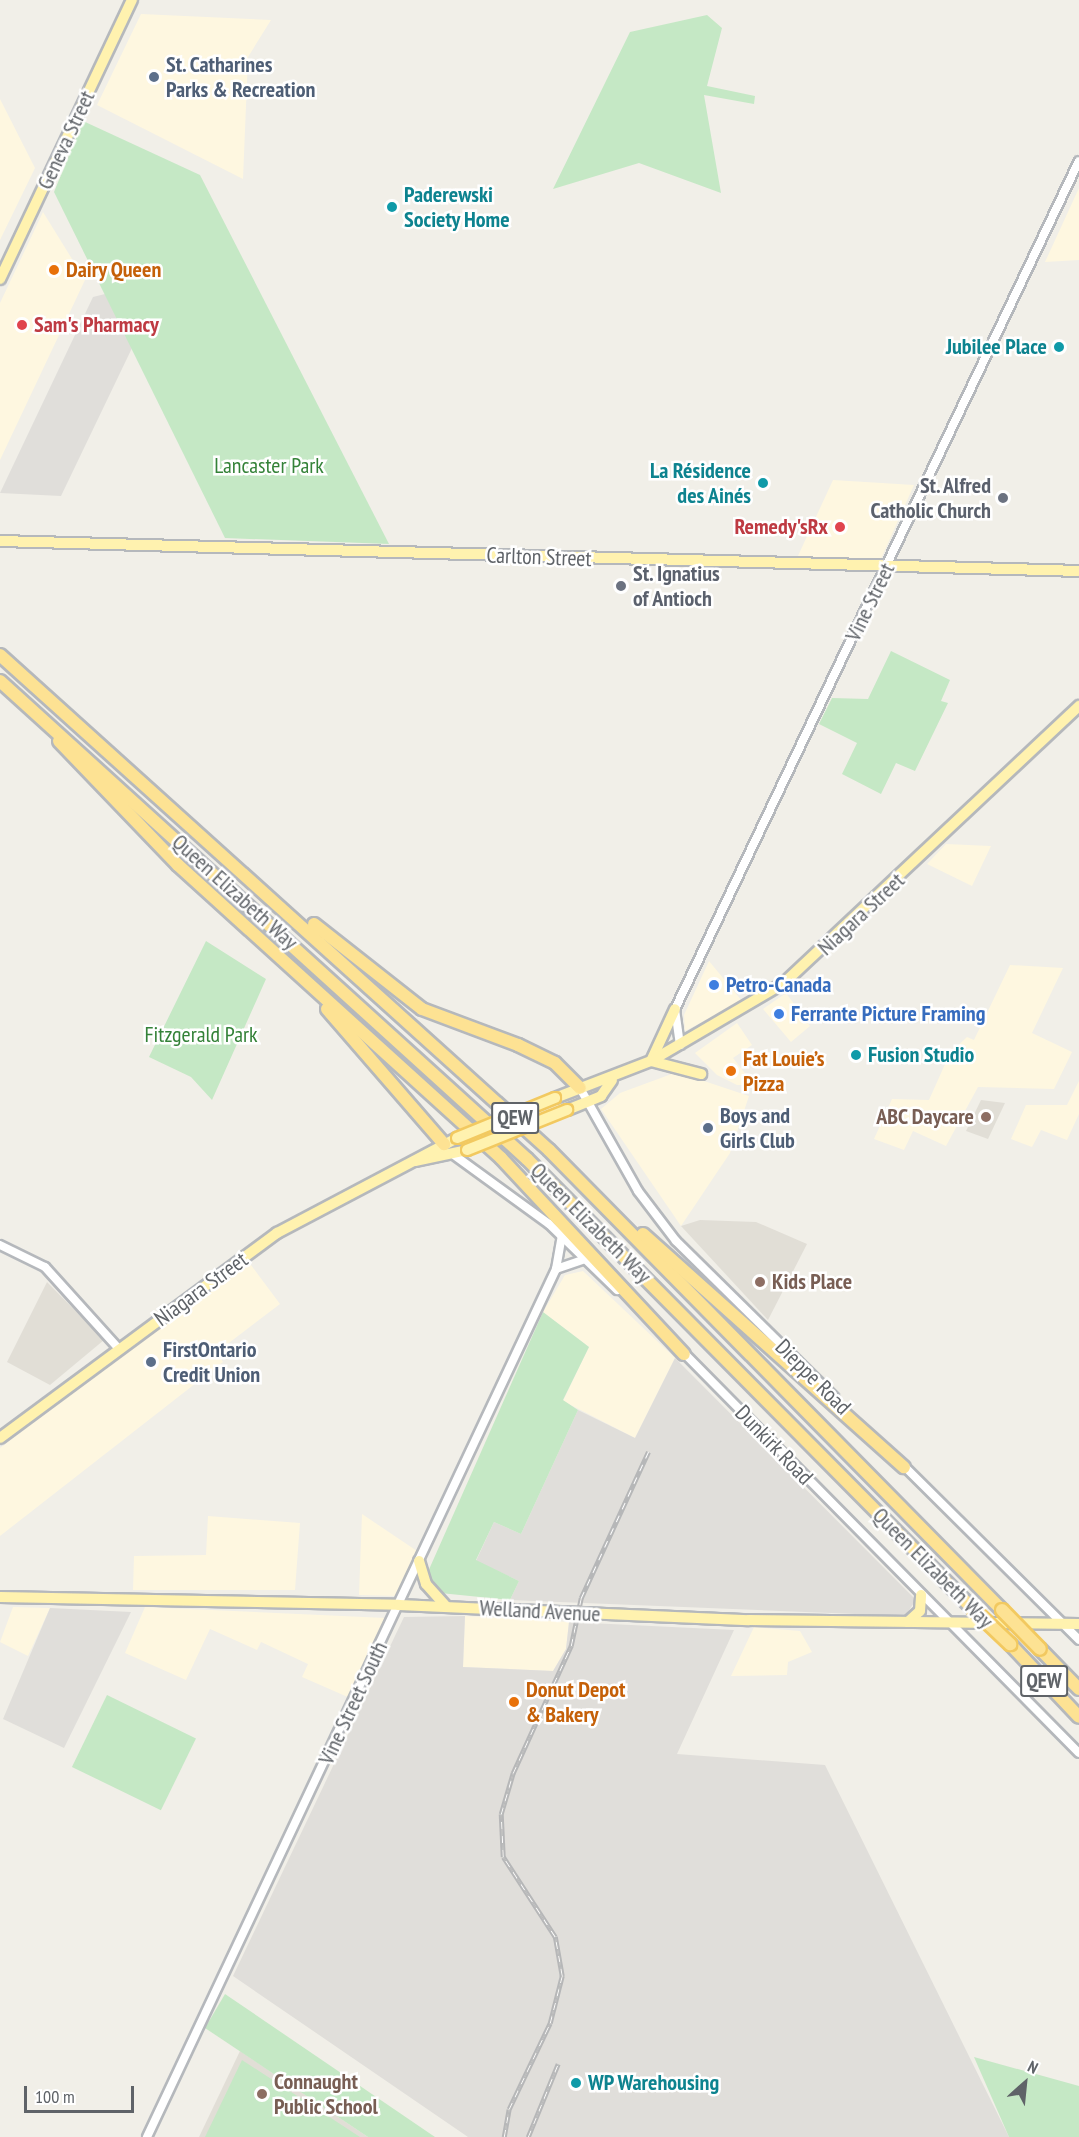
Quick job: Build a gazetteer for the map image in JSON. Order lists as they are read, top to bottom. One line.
{"streets":{"highway":["Queen Elizabeth Way","QEW"],"main road":["Geneva Street","Carlton Street","Niagara Street","Welland Avenue"],"street":["Vine Street","Dieppe Road","Dunkirk Road","Vine Street South"]},"crossings":[["Carlton Street","Vine Street"],["Niagara Street","Dieppe Road"],["Niagara Street","Dunkirk Road"],["Dieppe Road","Welland Avenue"],["Dunkirk Road","Welland Avenue"],["Dunkirk Road","Vine Street South"],["Welland Avenue","Vine Street South"]],"parks":["Lancaster Park","Fitzgerald Park"],"places":["St. Catharines Parks & Recreation","Paderewski Society Home","Dairy Queen","Sam's Pharmacy","Jubilee Place","La Résidence des Ainés","St. Alfred Catholic Church","Remedy'sRx","St. Ignatius of Antioch","Petro-Canada","Ferrante Picture Framing","Fusion Studio","Fat Louie’s Pizza","ABC Daycare","Boys and Girls Club","Kids Place","FirstOntario Credit Union","Donut Depot & Bakery","WP Warehousing","Connaught Public School"],"scale_bar":"100 m","north":"top right"}
